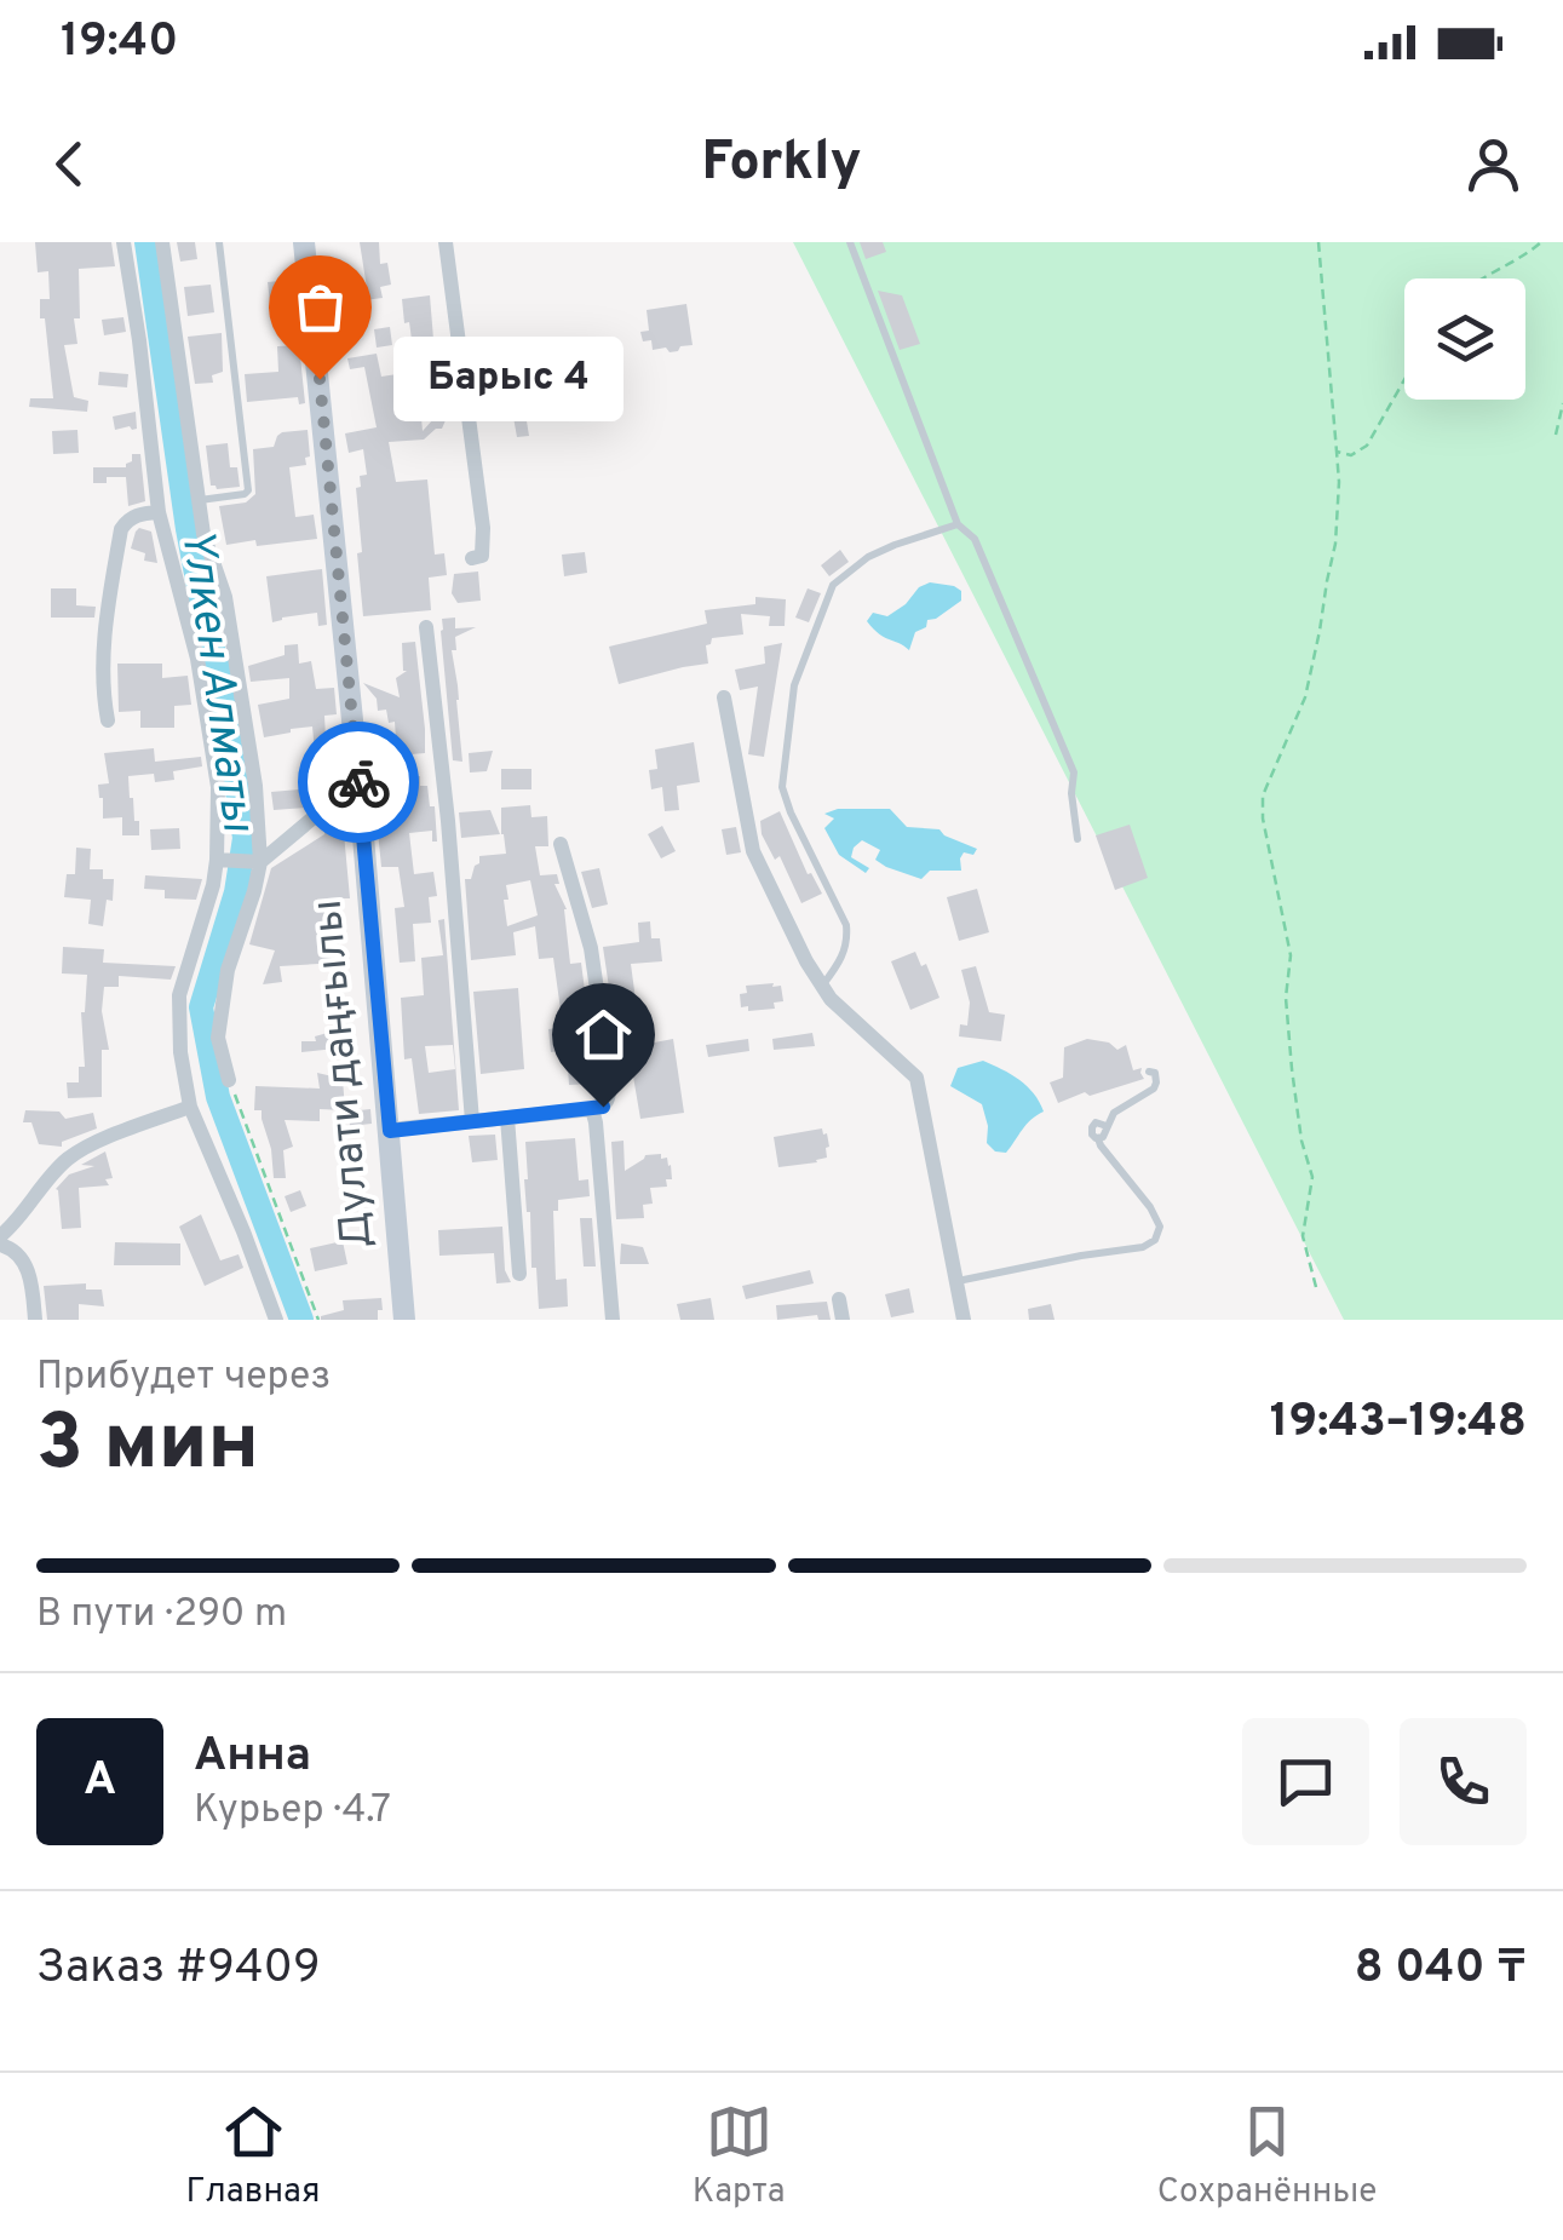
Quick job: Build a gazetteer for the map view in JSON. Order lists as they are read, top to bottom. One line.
{"streets":{"main road":["Дулати даңғылы"]},"water":["Үлкен Алматы"],"places":["Барыс 4"],"page":{"status":"19:40","header":"Forkly","bubble":"Барыс 4","heading":["3 мин","Прибудет через","19:43–19:48"],"panel":["Анна","Курьер · 4.7","Заказ #9409","8 040 ₸"],"bar":"В пути · 290 m","round":"А","tabs":["Главная","Карта","Сохранённые"]}}
